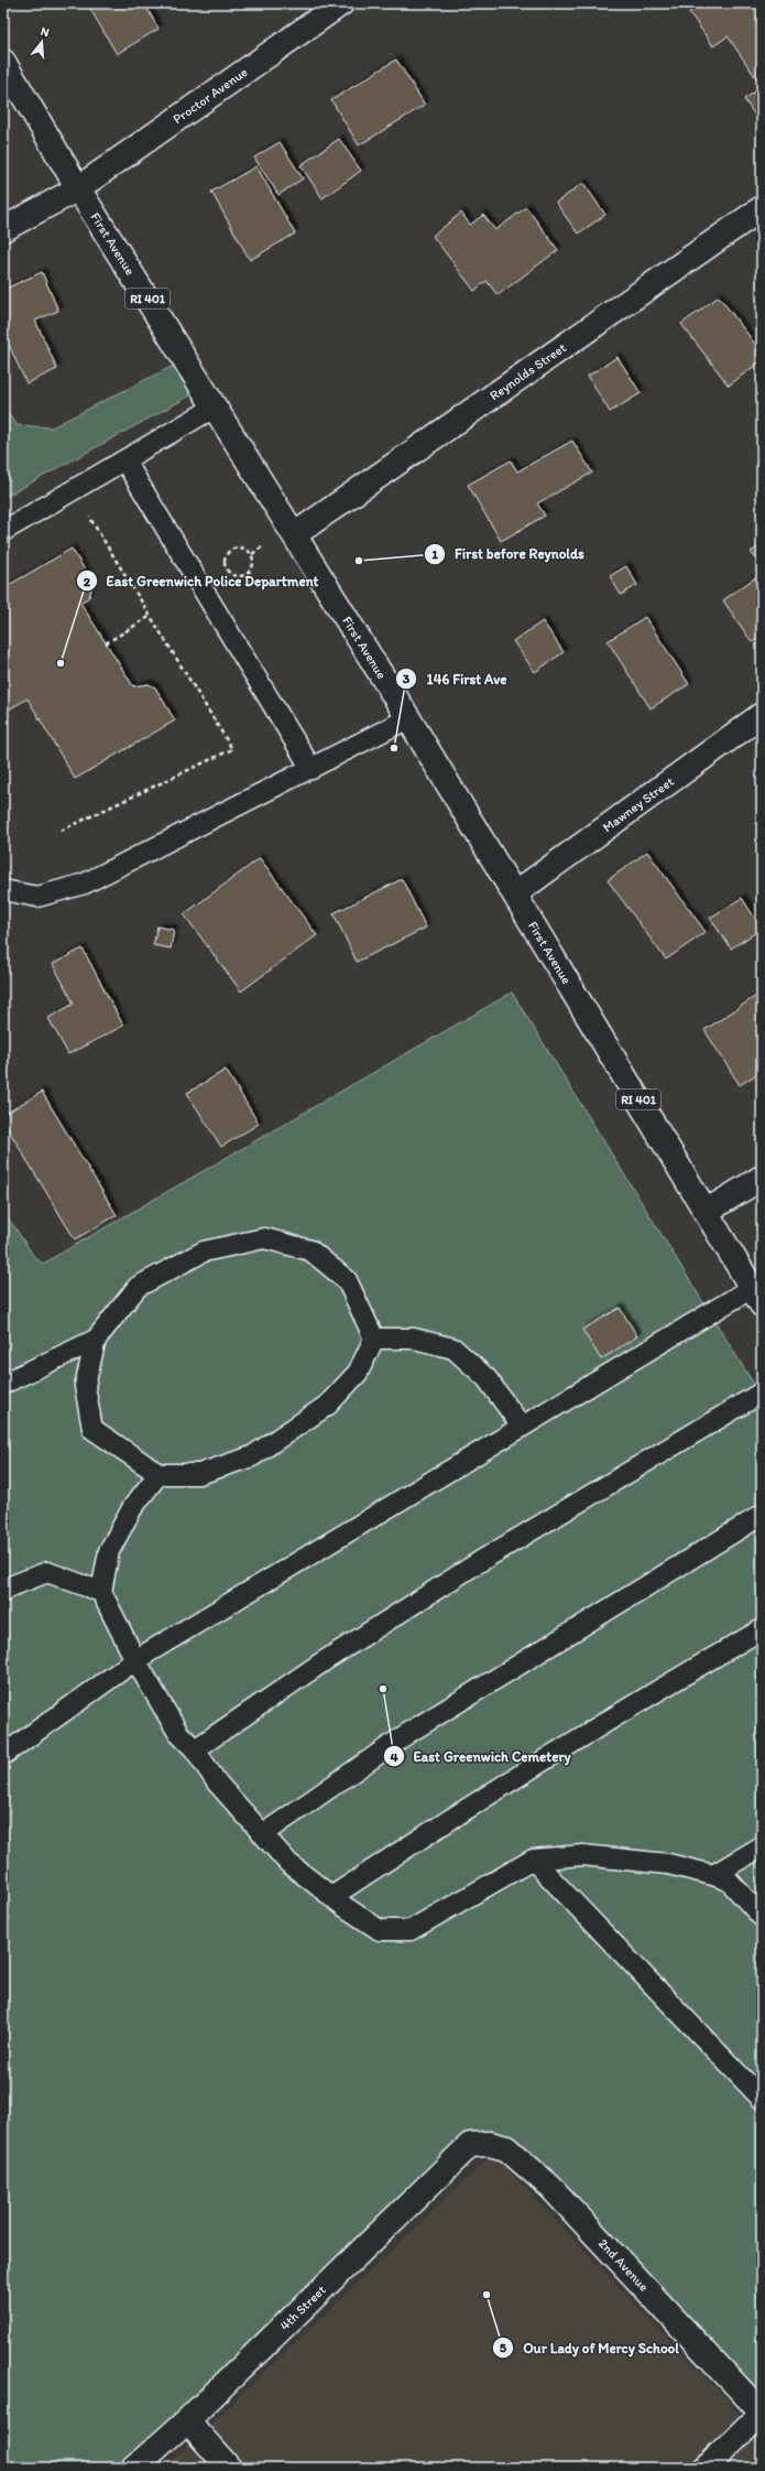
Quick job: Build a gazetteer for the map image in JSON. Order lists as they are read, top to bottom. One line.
{"streets":{"street":["Proctor Avenue","First Avenue","RI 401","Reynolds Street","Mawney Street","2nd Avenue","4th Street"]},"crossings":[["Proctor Avenue","First Avenue"],["First Avenue","Reynolds Street"],["First Avenue","Mawney Street"],["2nd Avenue","4th Street"]],"places":["First before Reynolds","East Greenwich Police Department","146 First Ave","East Greenwich Cemetery","Our Lady of Mercy School"],"north":"top"}
